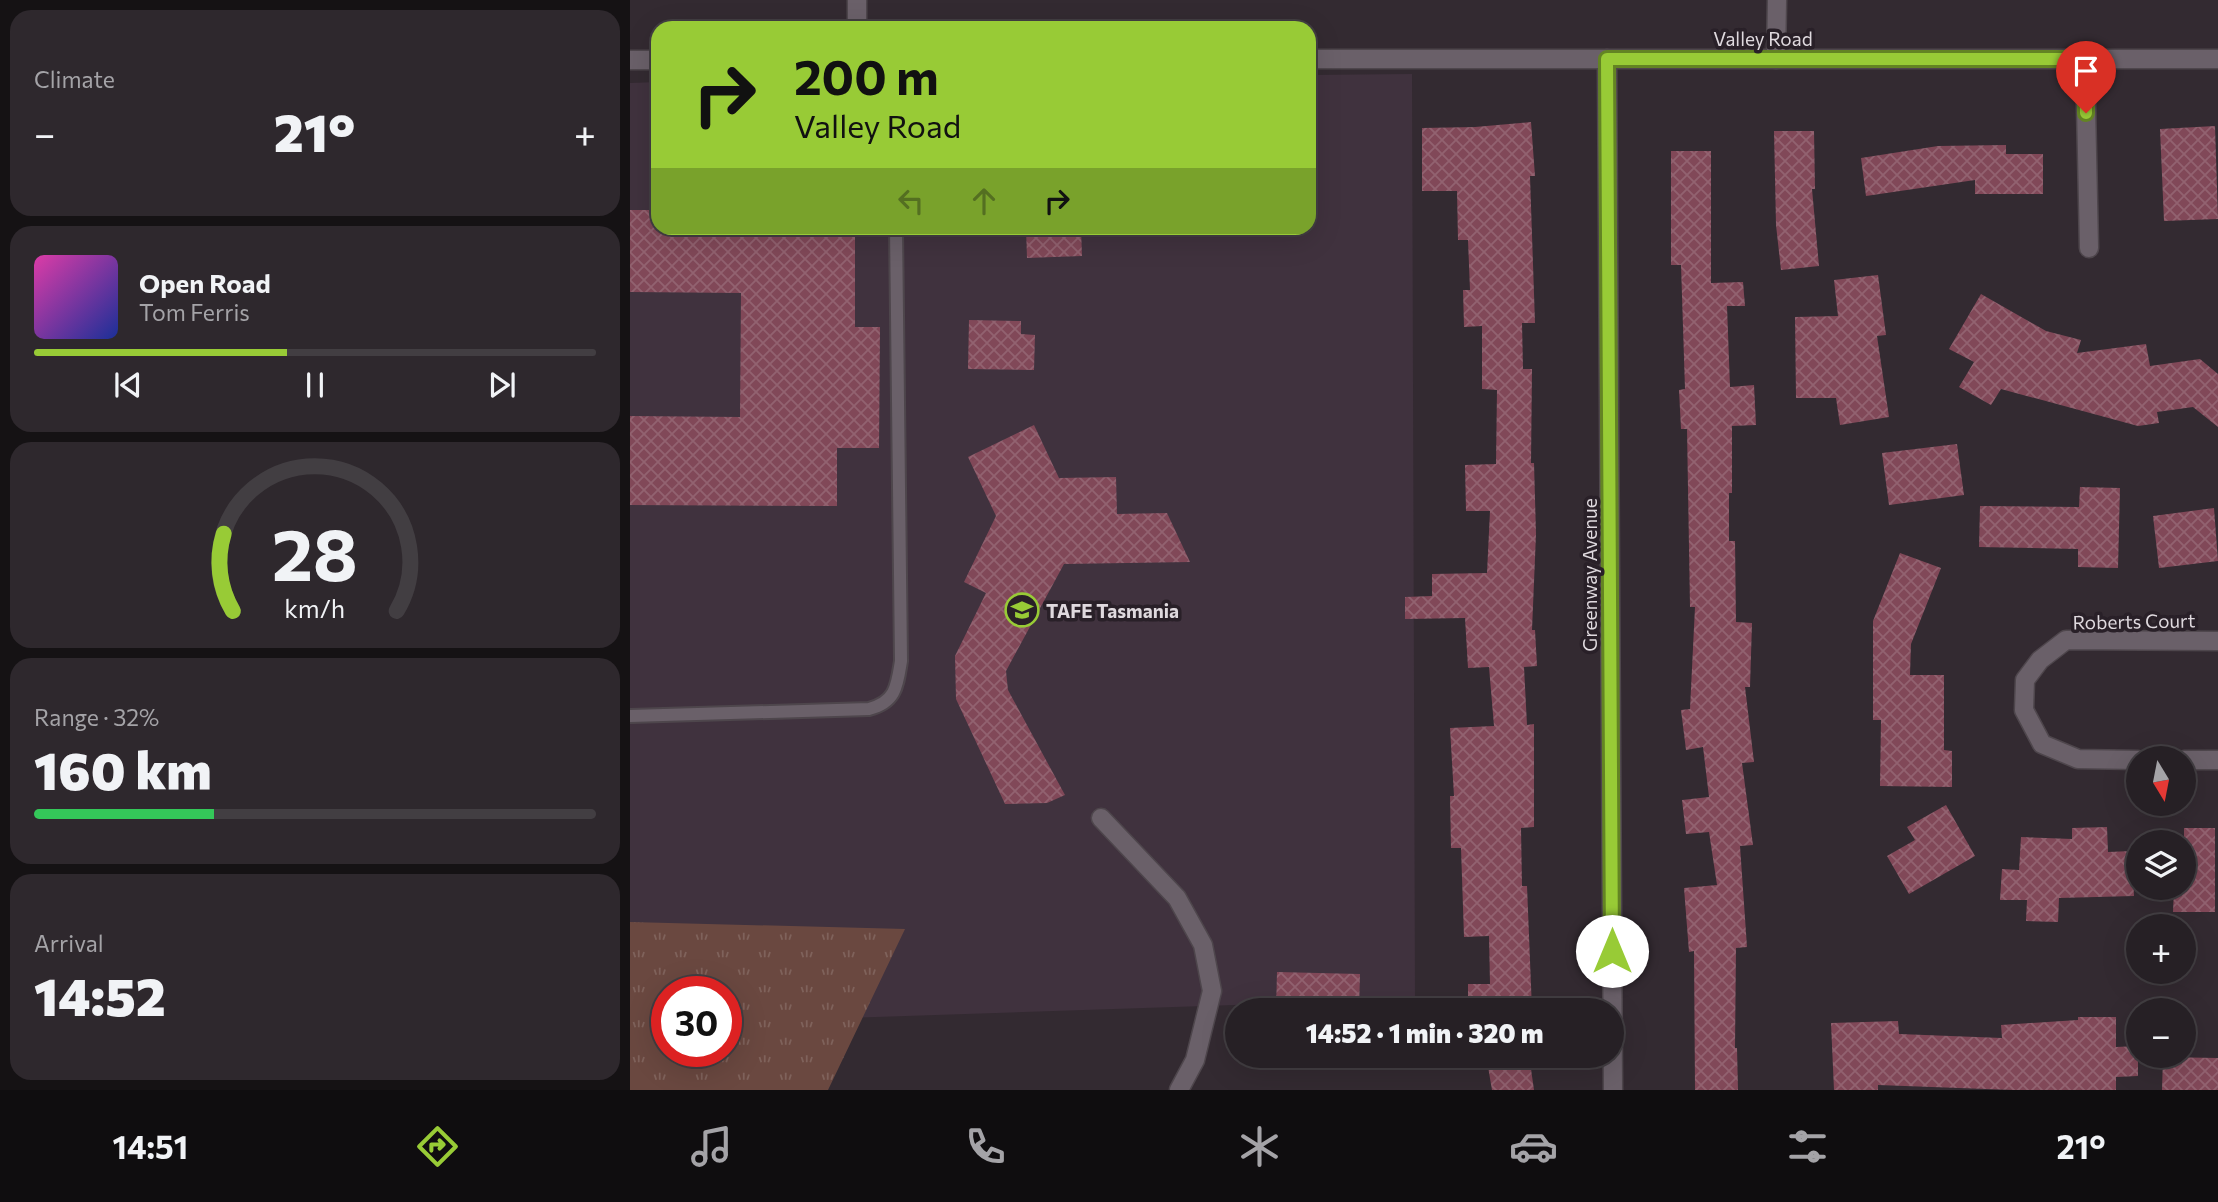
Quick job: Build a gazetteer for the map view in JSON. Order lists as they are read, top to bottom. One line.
{"streets":{"street":["Valley Road","Greenway Avenue","Roberts Court"]},"crossings":[["Valley Road","Greenway Avenue"]],"places":{"school or university":["TAFE Tasmania"]},"north":"bottom","page":{"tile":["Climate",["Range · 32%","160 km"],["Arrival","14:52"]],"turn":["200 m","Valley Road"],"heat":["−","21°","+"],"song":["Open Road","Tom Ferris"],"map_buttons":["+","−"],"limit":"30","trip":"14:52 · 1 min · 320 m","tabs":["14:51","21°"],"gauge":["28","km/h"]}}
